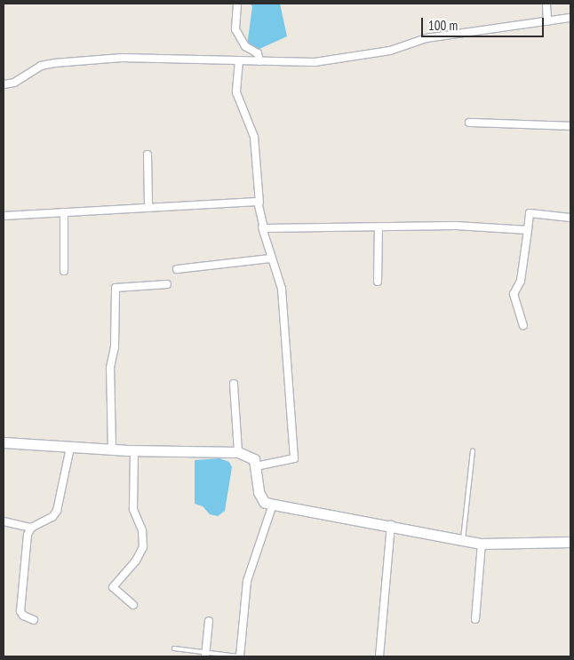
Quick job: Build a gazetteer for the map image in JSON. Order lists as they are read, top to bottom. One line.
{"scale_bar":"100 m"}
